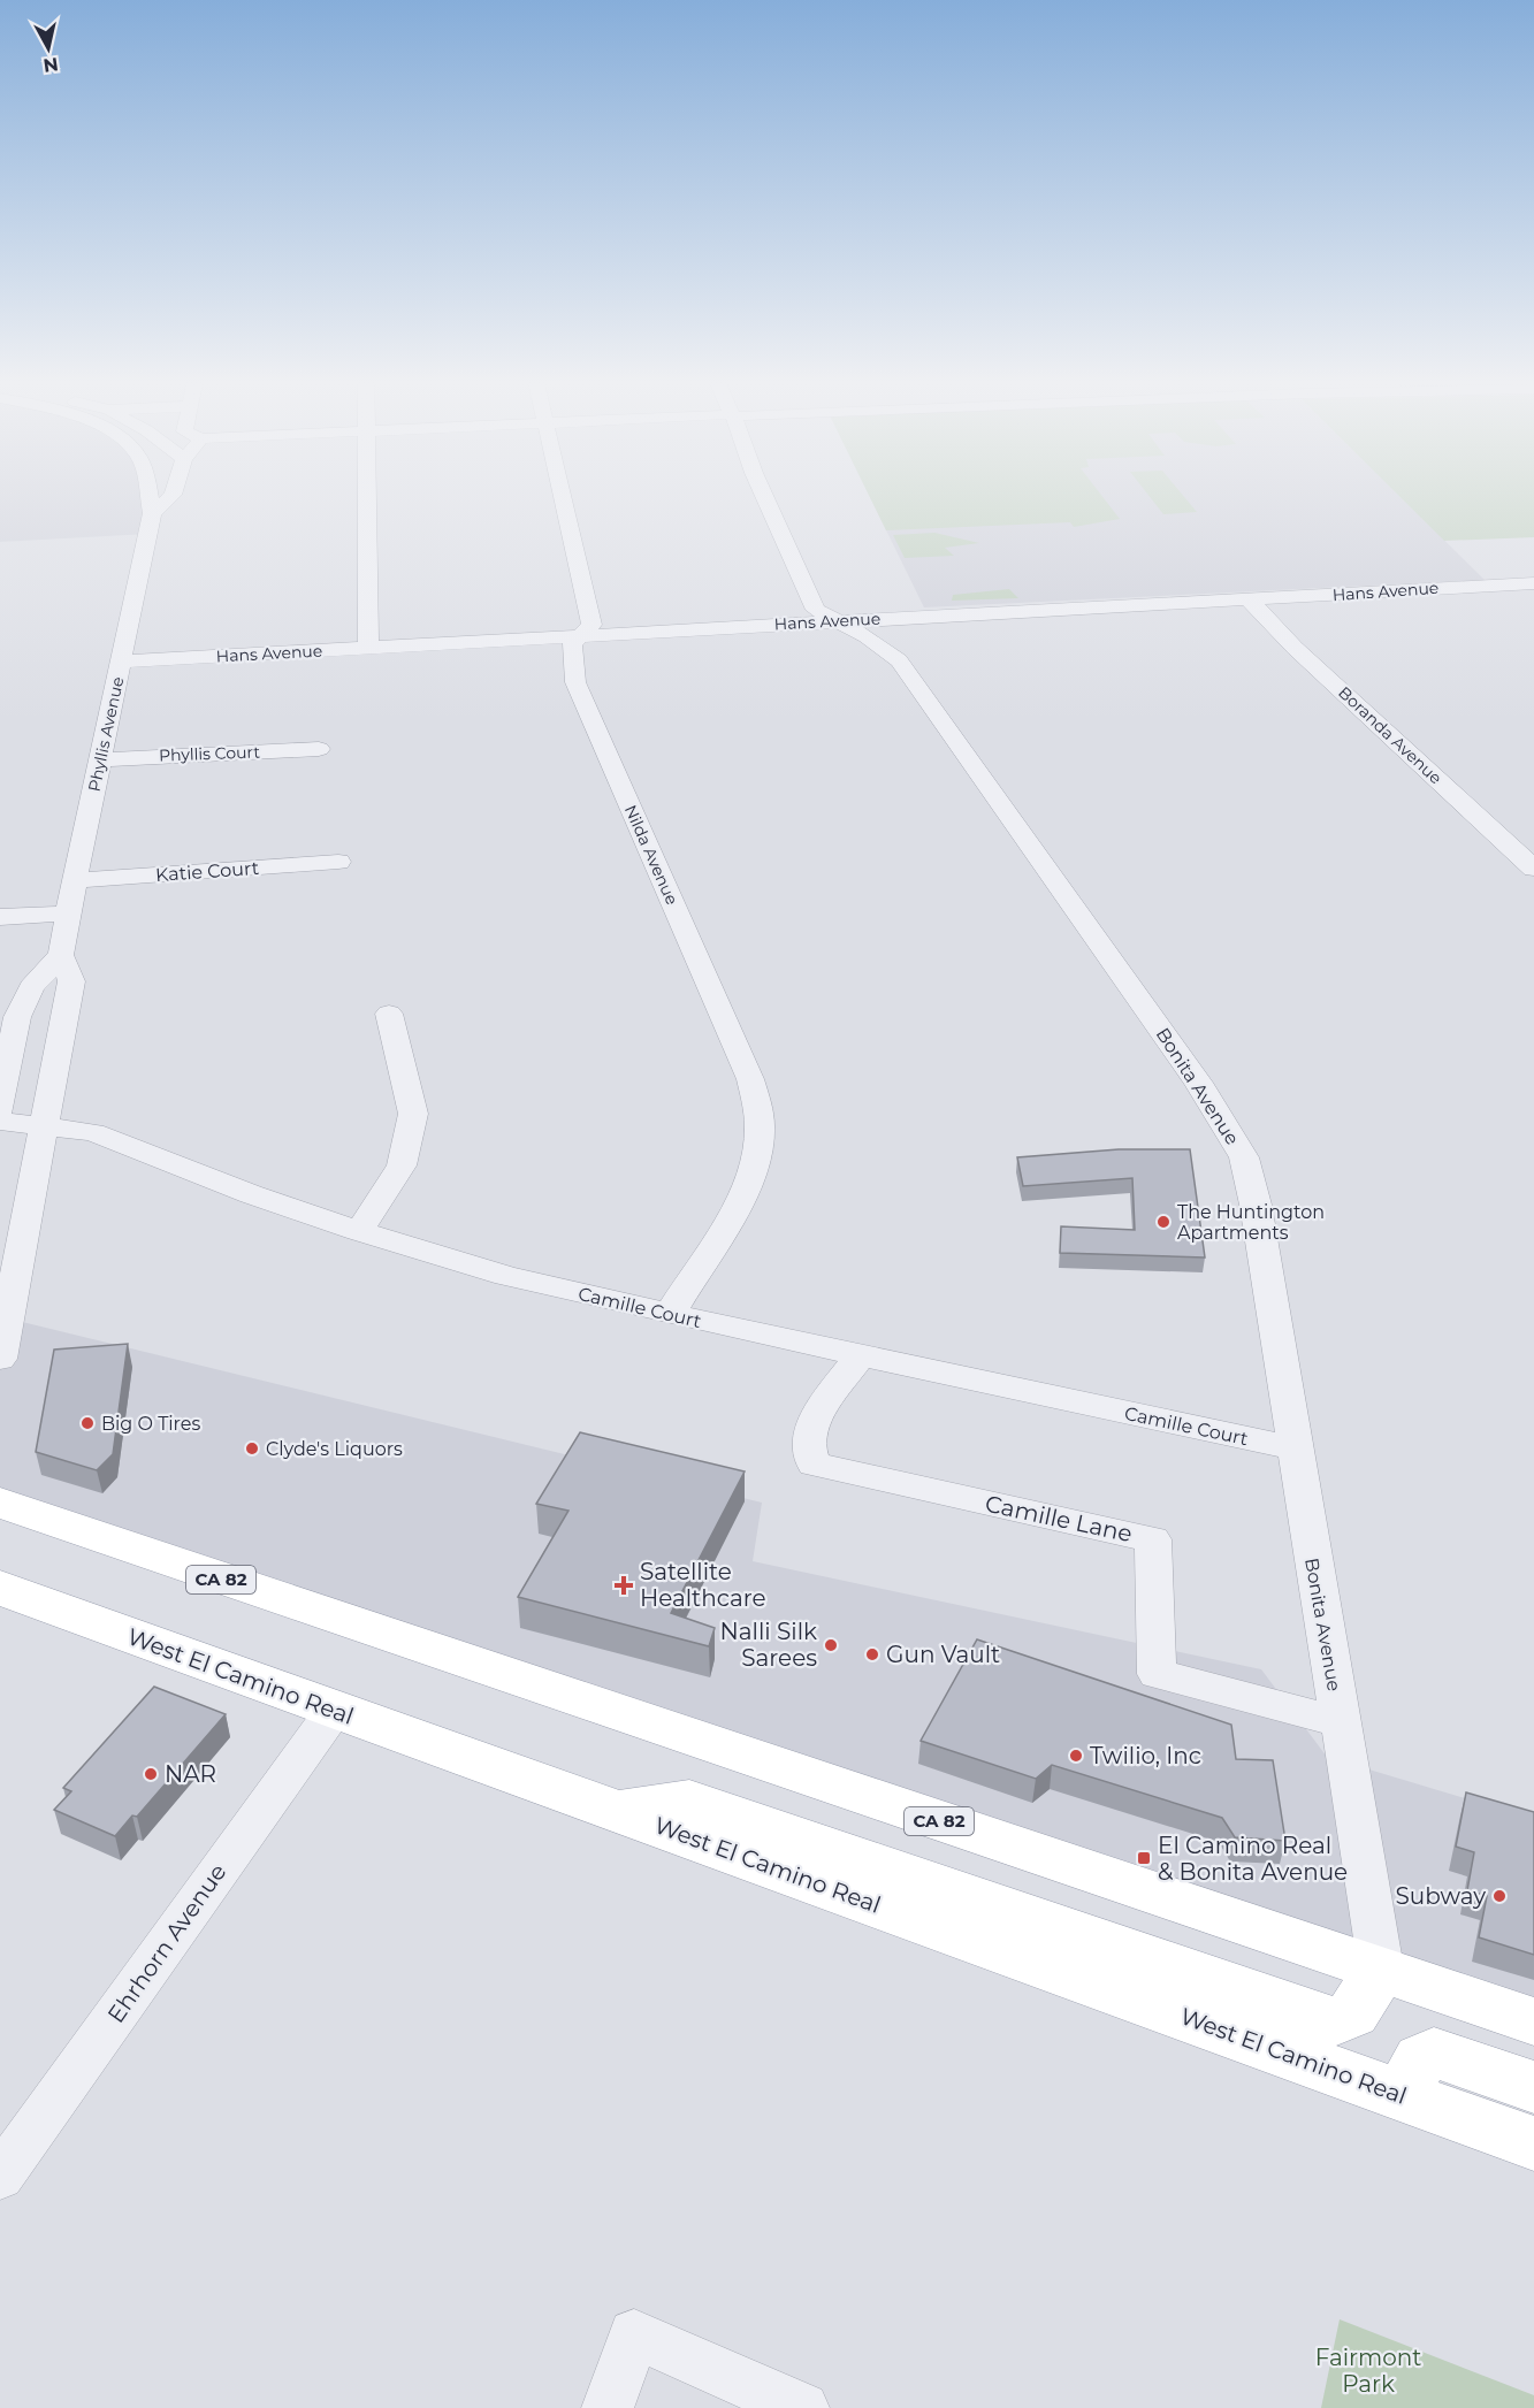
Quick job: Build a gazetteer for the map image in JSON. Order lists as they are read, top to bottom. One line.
{"streets":{"main road":["CA 82","West El Camino Real"],"street":["Hans Avenue","Phyllis Avenue","Boranda Avenue","Phyllis Court","Nilda Avenue","Katie Court","Bonita Avenue","Camille Court","Camille Lane","Ehrhorn Avenue"]},"crossings":[["Hans Avenue","Phyllis Avenue"],["Hans Avenue","Boranda Avenue"],["Hans Avenue","Nilda Avenue"],["Hans Avenue","Bonita Avenue"],["Phyllis Avenue","Phyllis Court"],["Phyllis Avenue","Katie Court"],["Phyllis Avenue","Camille Court"],["Nilda Avenue","Camille Court"],["Bonita Avenue","Camille Court"],["Bonita Avenue","Camille Lane"],["Bonita Avenue","CA 82"],["Camille Court","Camille Lane"],["West El Camino Real","Ehrhorn Avenue"]],"parks":["Fairmont Park"],"places":{"other":["The Huntington Apartments","Big O Tires","Clyde's Liquors","Nalli Silk Sarees","Gun Vault","Twilio, Inc","NAR","Subway"],"health":["Satellite Healthcare"],"transit":["El Camino Real & Bonita Avenue"]},"north":"bottom"}
